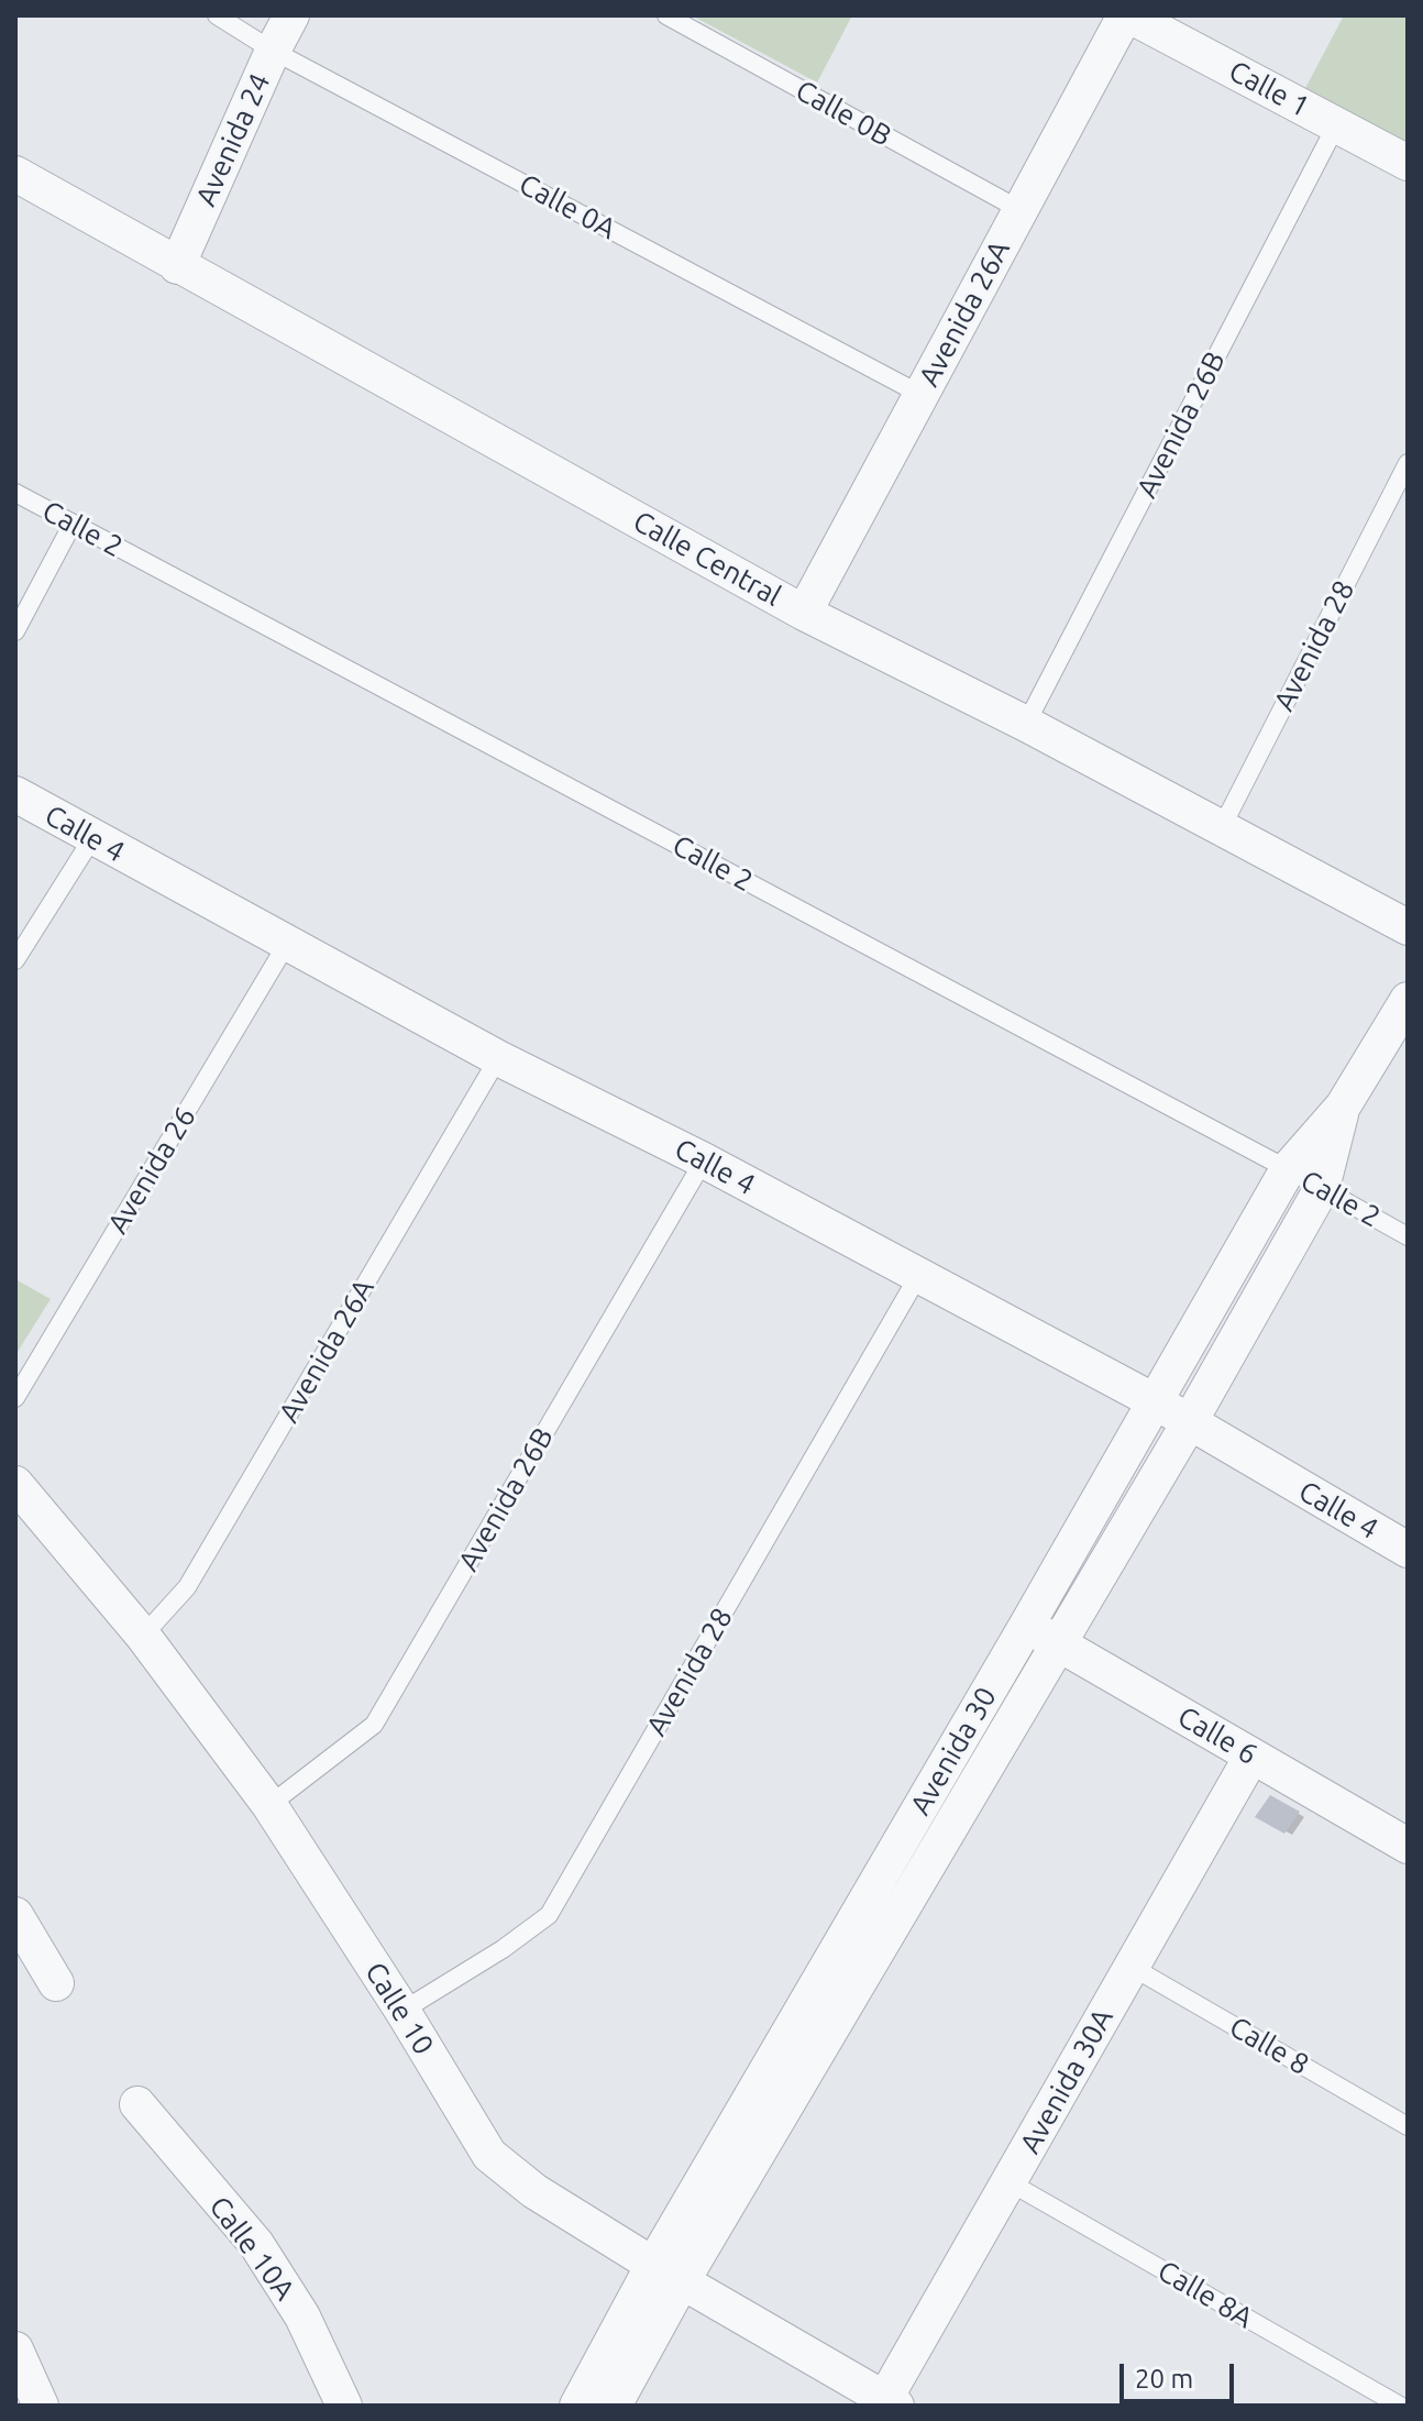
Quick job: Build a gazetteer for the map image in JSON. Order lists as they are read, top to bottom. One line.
{"streets":{"street":["Calle 1","Avenida 24","Avenida 26A","Calle Central","Calle 4","Calle 6","Avenida 30","Calle 10","Avenida 30A","Calle 10A"],"lane":["Calle 0B","Calle 0A","Avenida 26B","Calle 2","Avenida 28","Avenida 26","Calle 8","Calle 8A"]},"crossings":[["Calle 1","Avenida 26A"],["Calle 1","Avenida 26B"],["Calle 0B","Avenida 26A"],["Avenida 24","Calle 0A"],["Avenida 24","Calle Central"],["Calle 0A","Avenida 26A"],["Avenida 26A","Calle Central"],["Avenida 26A","Calle 4"],["Avenida 26A","Calle 10"],["Avenida 26B","Calle Central"],["Avenida 26B","Calle 4"],["Avenida 26B","Calle 10"],["Calle 2","Avenida 30"],["Calle Central","Avenida 28"],["Avenida 28","Calle 4"],["Avenida 28","Calle 10"],["Calle 4","Avenida 26"],["Calle 4","Avenida 30"],["Calle 6","Avenida 30"],["Calle 6","Avenida 30A"],["Avenida 30","Calle 10"],["Calle 10","Avenida 30A"],["Calle 8","Avenida 30A"],["Avenida 30A","Calle 8A"]],"scale_bar":"20 m"}
